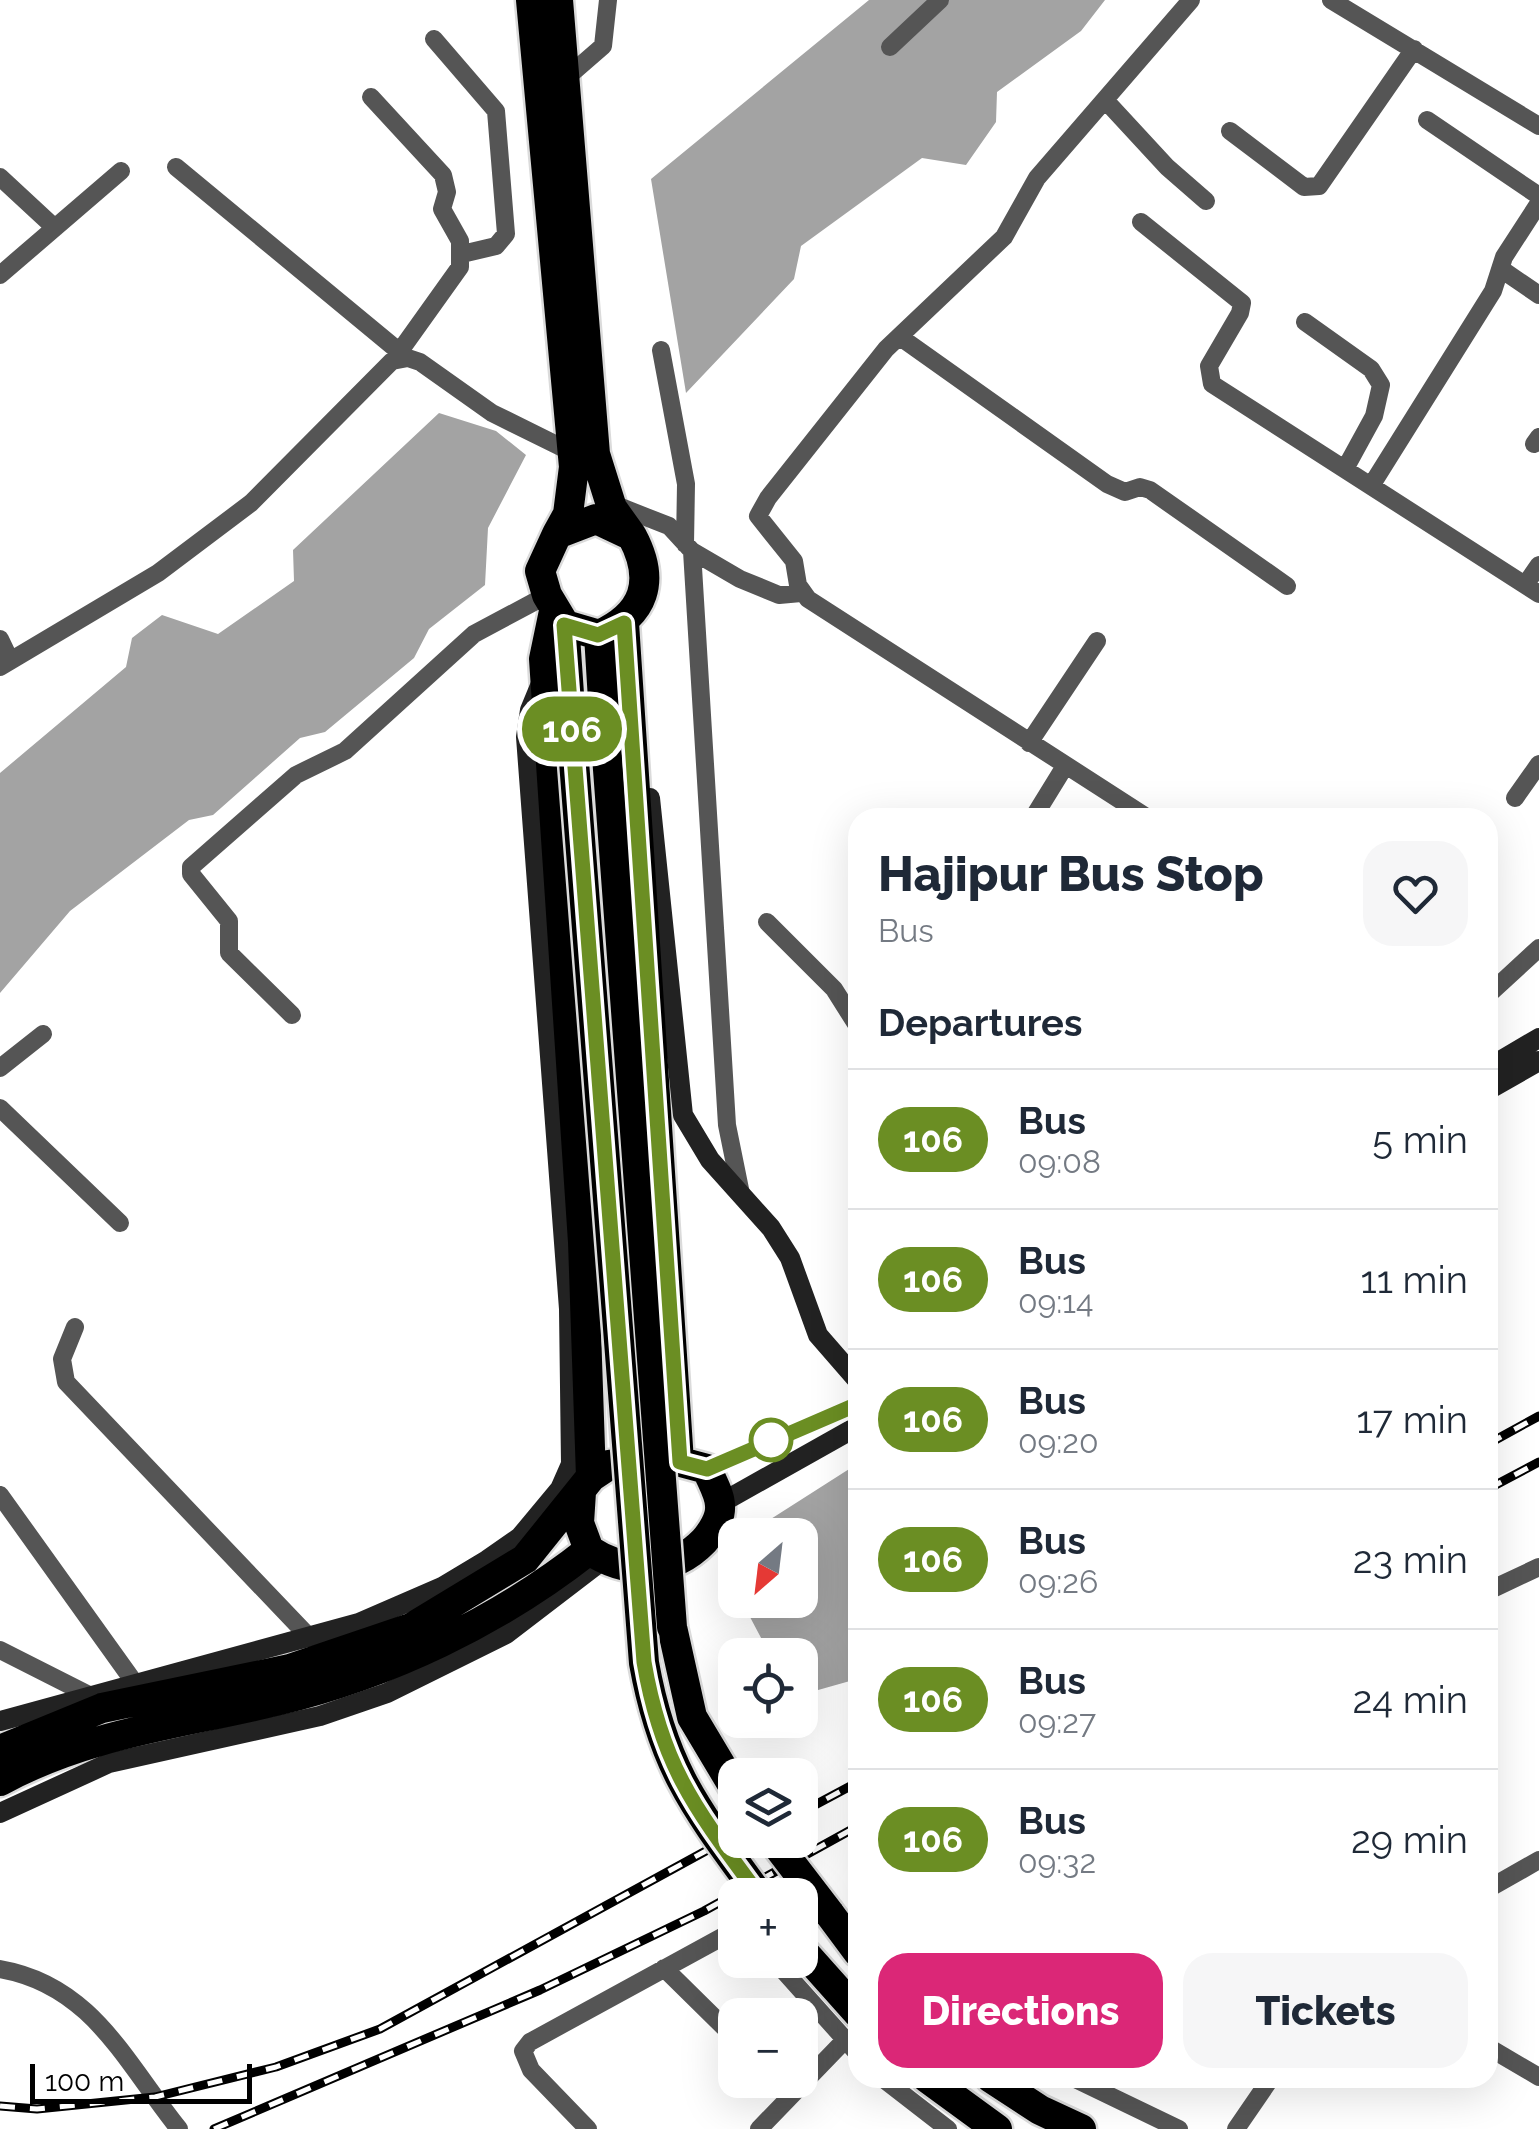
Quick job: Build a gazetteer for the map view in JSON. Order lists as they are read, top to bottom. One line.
{"lines":["bus line 106"],"scale_bar":"100 m","north":"bottom left","page":{"on_map":"106","heading":[["Hajipur Bus Stop","Bus"],"Departures"],"list":[{"mark":"106","name":"Bus","note":"09:08","value":"5 min"},{"mark":"106","name":"Bus","note":"09:14","value":"11 min"},{"mark":"106","name":"Bus","note":"09:20","value":"17 min"},{"mark":"106","name":"Bus","note":"09:26","value":"23 min"},{"mark":"106","name":"Bus","note":"09:27","value":"24 min"},{"mark":"106","name":"Bus","note":"09:32","value":"29 min"}],"map_buttons":["+","−"],"buttons":["Directions","Tickets"],"scale":"100 m"}}
